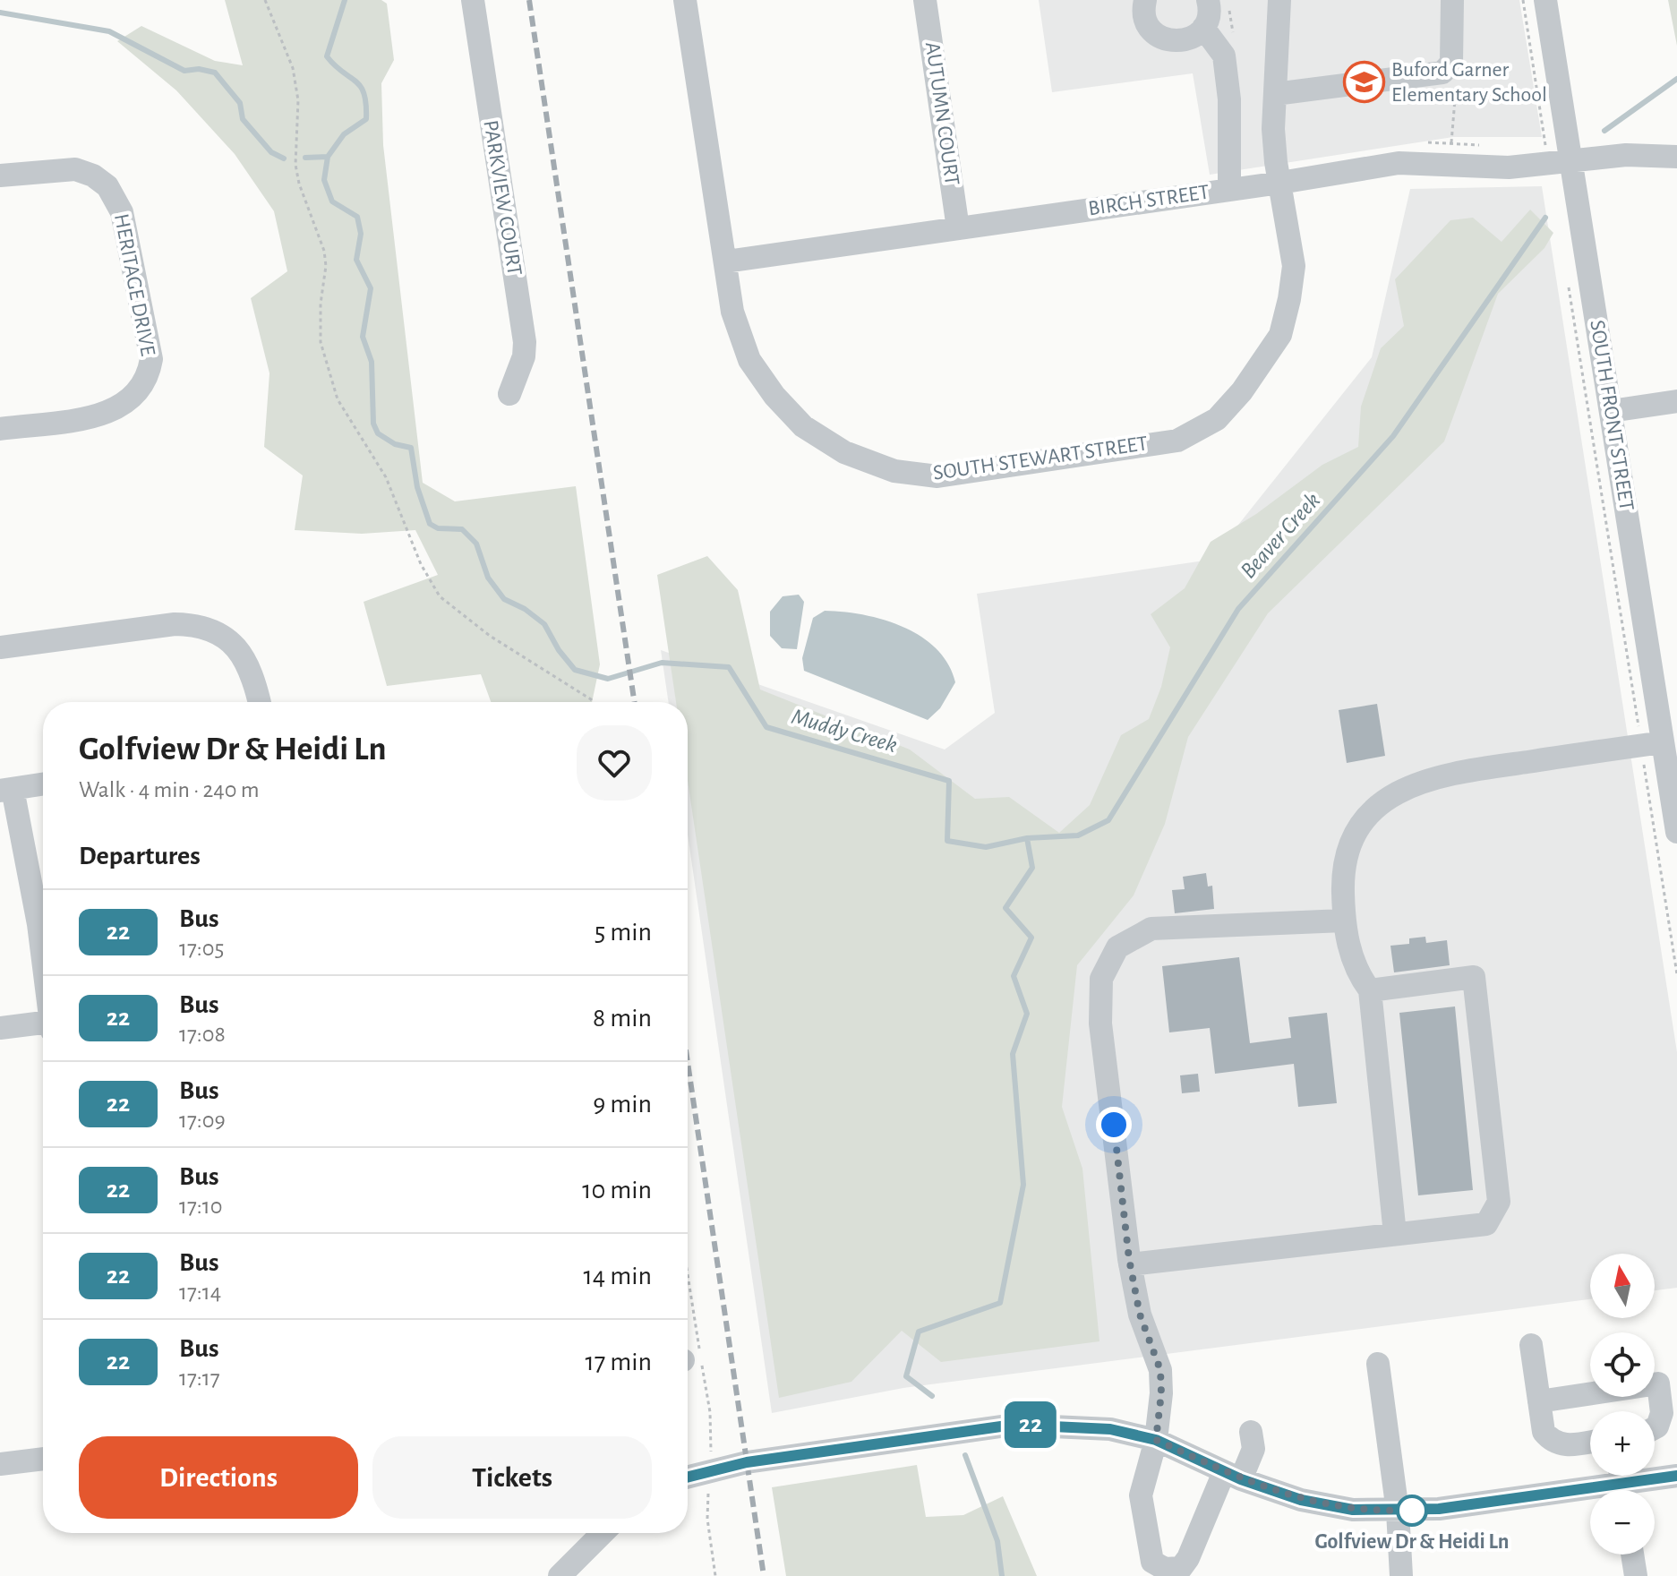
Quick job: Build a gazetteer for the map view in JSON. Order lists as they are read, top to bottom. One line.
{"streets":{"street":["AUTUMN COURT","PARKVIEW COURT","BIRCH STREET","HERITAGE DRIVE","SOUTH FRONT STREET","SOUTH STEWART STREET"]},"crossings":[["AUTUMN COURT","BIRCH STREET"],["BIRCH STREET","SOUTH FRONT STREET"],["BIRCH STREET","SOUTH STEWART STREET"]],"water":["Beaver Creek","Muddy Creek"],"places":{"school or university":["Buford Garner Elementary School"],"other":["Golfview Dr & Heidi Ln"]},"lines":["bus line 22"],"north":"top","page":{"on_map":"22","heading":[["Golfview Dr & Heidi Ln","Walk · 4 min · 240 m"],"Departures"],"list":[{"mark":"22","name":"Bus","note":"17:05","value":"5 min"},{"mark":"22","name":"Bus","note":"17:08","value":"8 min"},{"mark":"22","name":"Bus","note":"17:09","value":"9 min"},{"mark":"22","name":"Bus","note":"17:10","value":"10 min"},{"mark":"22","name":"Bus","note":"17:14","value":"14 min"},{"mark":"22","name":"Bus","note":"17:17","value":"17 min"}],"map_buttons":["+","−"],"buttons":["Directions","Tickets"]}}
